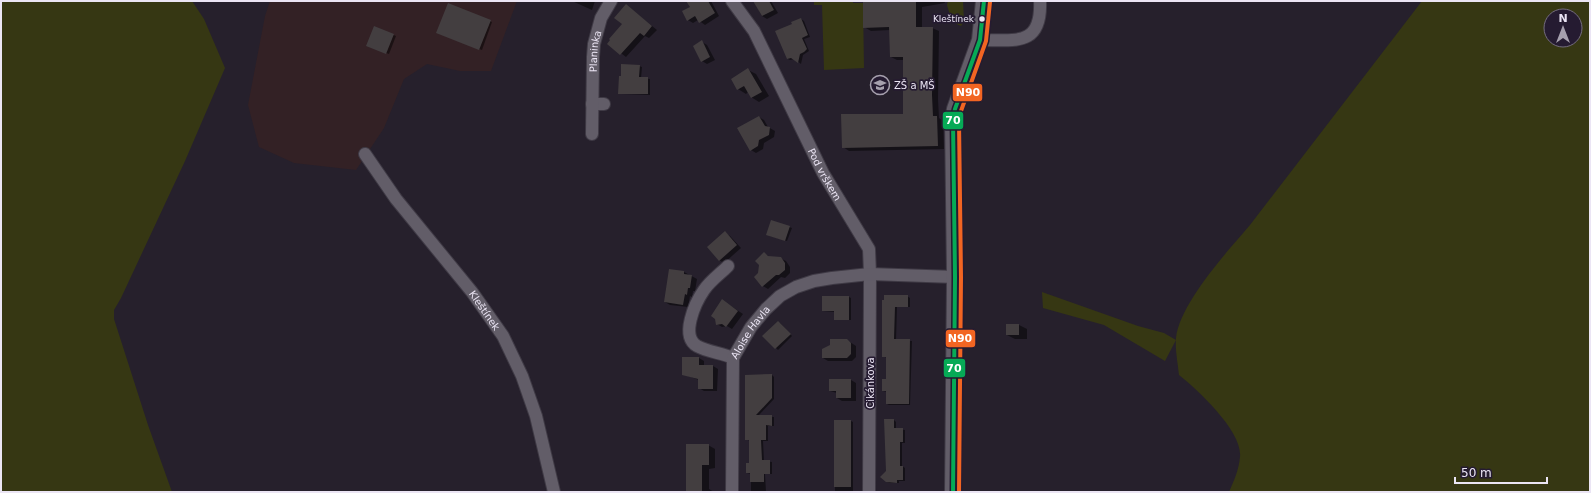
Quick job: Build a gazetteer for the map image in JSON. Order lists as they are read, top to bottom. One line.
{"streets":{"street":["Planinka","Pod vrškem","Kleštínek","Aloise Havla","Cikánkova"]},"crossings":[["Pod vrškem","Aloise Havla"],["Pod vrškem","Cikánkova"],["Aloise Havla","Cikánkova"]],"places":{"other":["Kleštínek"],"school or university":["ZŠ a MŠ"]},"lines":["transit line 70","transit line N90"],"scale_bar":"50 m","north":"top"}
